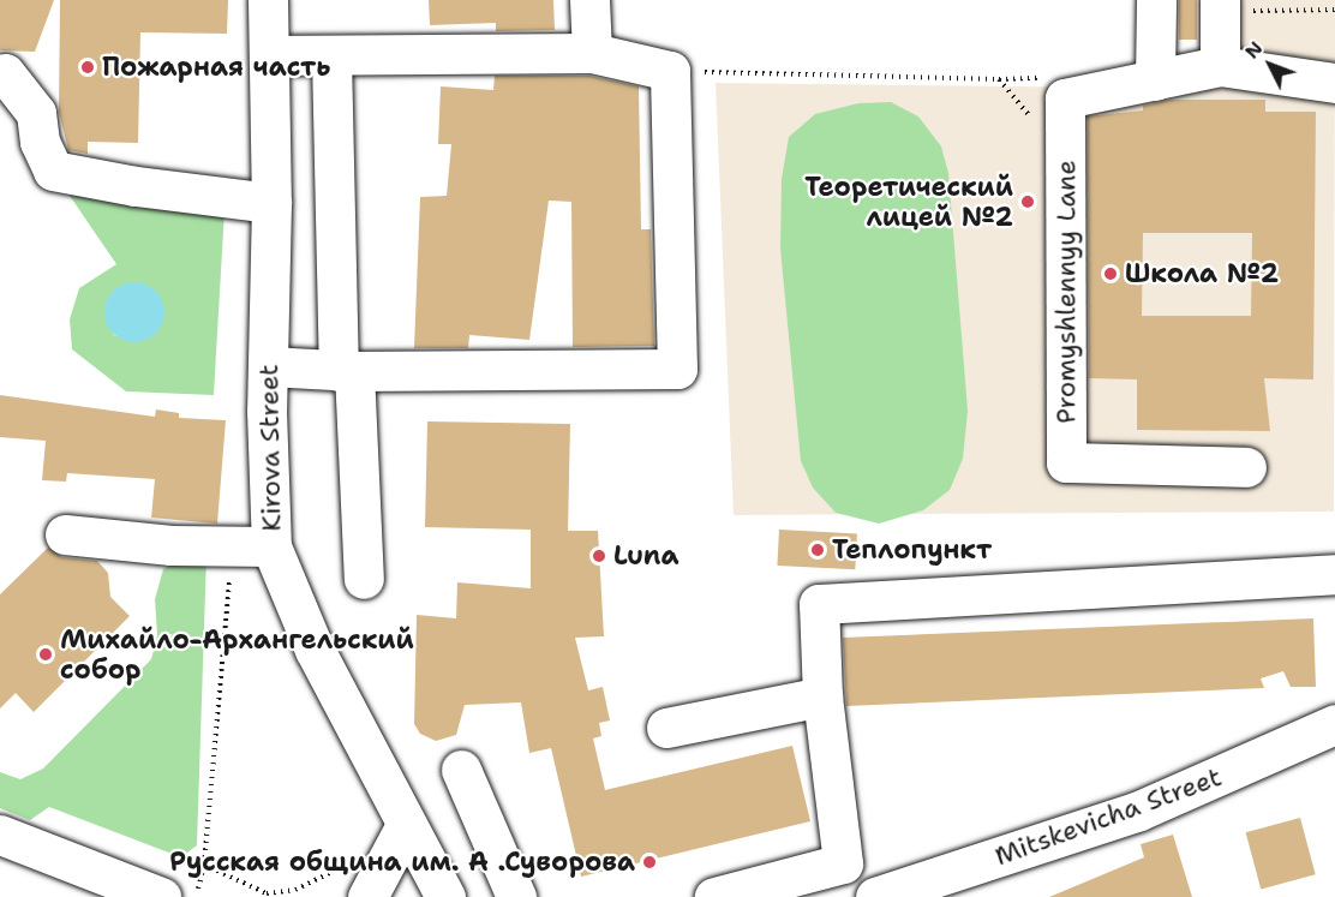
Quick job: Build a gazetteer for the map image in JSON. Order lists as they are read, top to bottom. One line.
{"streets":{"street":["Promyshlennyy Lane","Kirova Street","Mitskevicha Street"]},"places":["Пожарная часть","Теоретический лицей №2","Школа №2","Теплопункт","Luna","Михайло-Архангельский собор","Русская община им. А .Суворова"],"north":"top left"}
